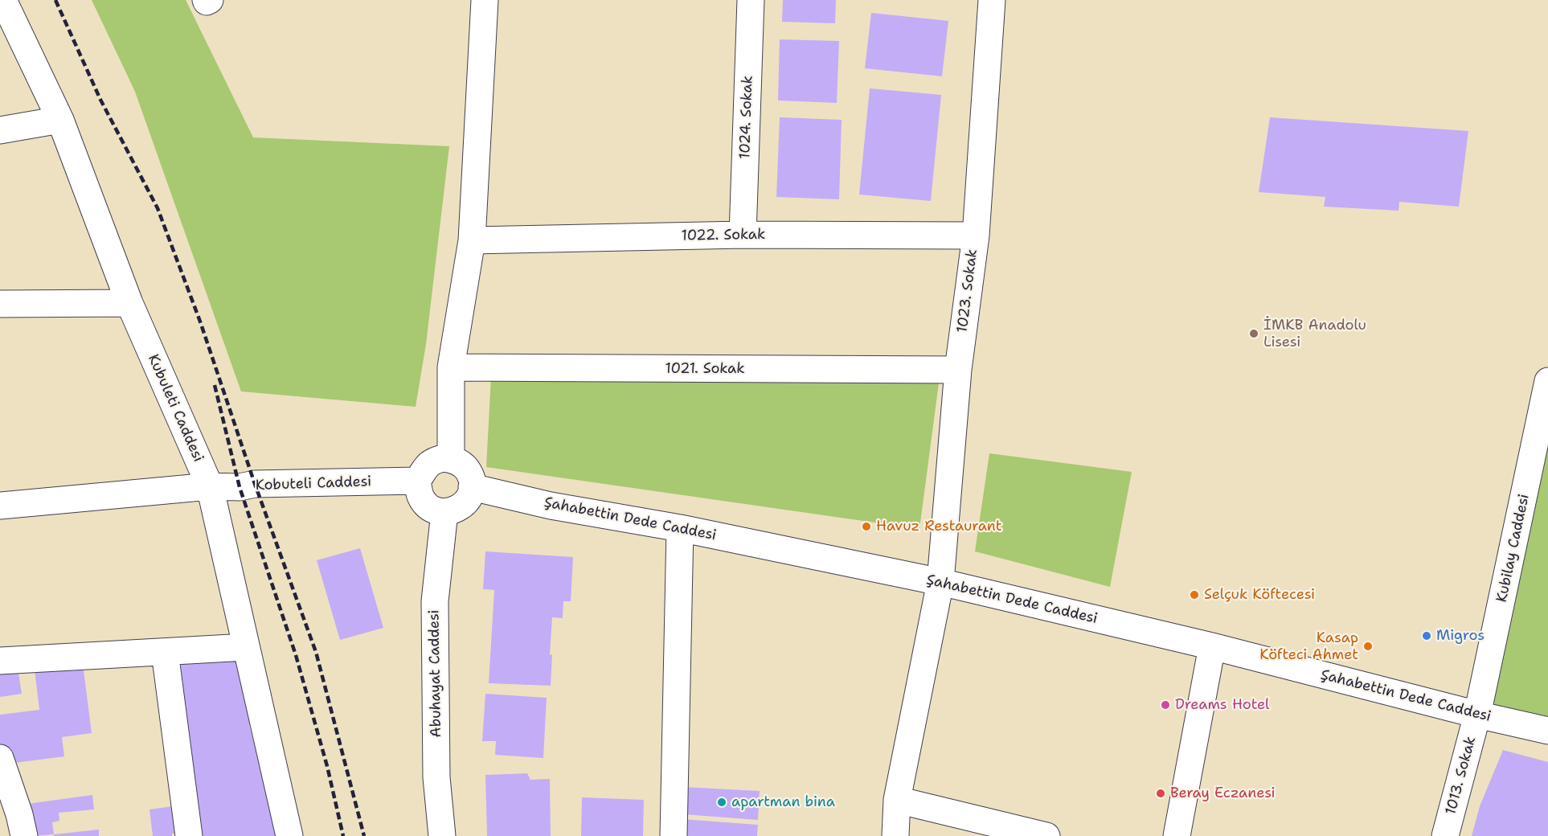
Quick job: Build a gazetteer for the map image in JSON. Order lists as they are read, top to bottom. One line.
{"streets":{"street":["1024. Sokak","1022. Sokak","1023. Sokak","1021. Sokak","Kubuleti Caddesi","Kobuteli Caddesi","Şahabettin Dede Caddesi","Kubilay Caddesi","Abuhayat Caddesi","1013. Sokak"]},"crossings":[["1024. Sokak","1022. Sokak"],["1022. Sokak","1023. Sokak"],["1023. Sokak","1021. Sokak"],["1023. Sokak","Şahabettin Dede Caddesi"],["Kubuleti Caddesi","Kobuteli Caddesi"],["Kobuteli Caddesi","Şahabettin Dede Caddesi"],["Kobuteli Caddesi","Abuhayat Caddesi"],["Şahabettin Dede Caddesi","Kubilay Caddesi"],["Şahabettin Dede Caddesi","Abuhayat Caddesi"],["Şahabettin Dede Caddesi","1013. Sokak"],["Kubilay Caddesi","1013. Sokak"]],"places":["İMKB Anadolu Lisesi","Havuz Restaurant","Selçuk Köftecesi","Migros","Kasap Köfteci Ahmet","Dreams Hotel","Beray Eczanesi","apartman bina"]}
